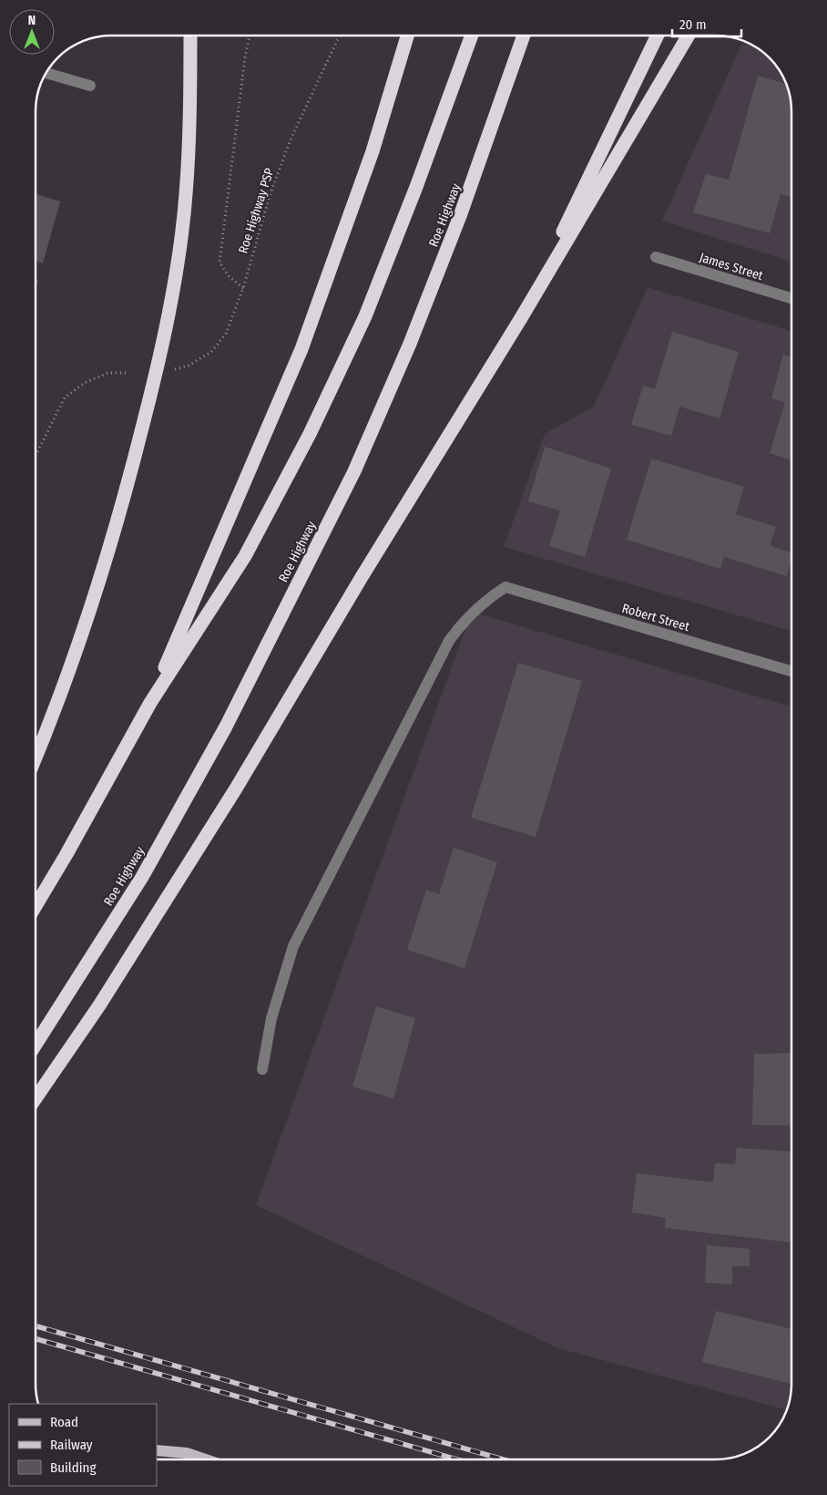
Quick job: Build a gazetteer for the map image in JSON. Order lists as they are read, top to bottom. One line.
{"streets":{"highway":["Roe Highway"],"street":["James Street","Robert Street"],"path":["Roe Highway PSP"]},"legend":["Road","Railway","Building"],"scale_bar":"20 m","north":"top"}
